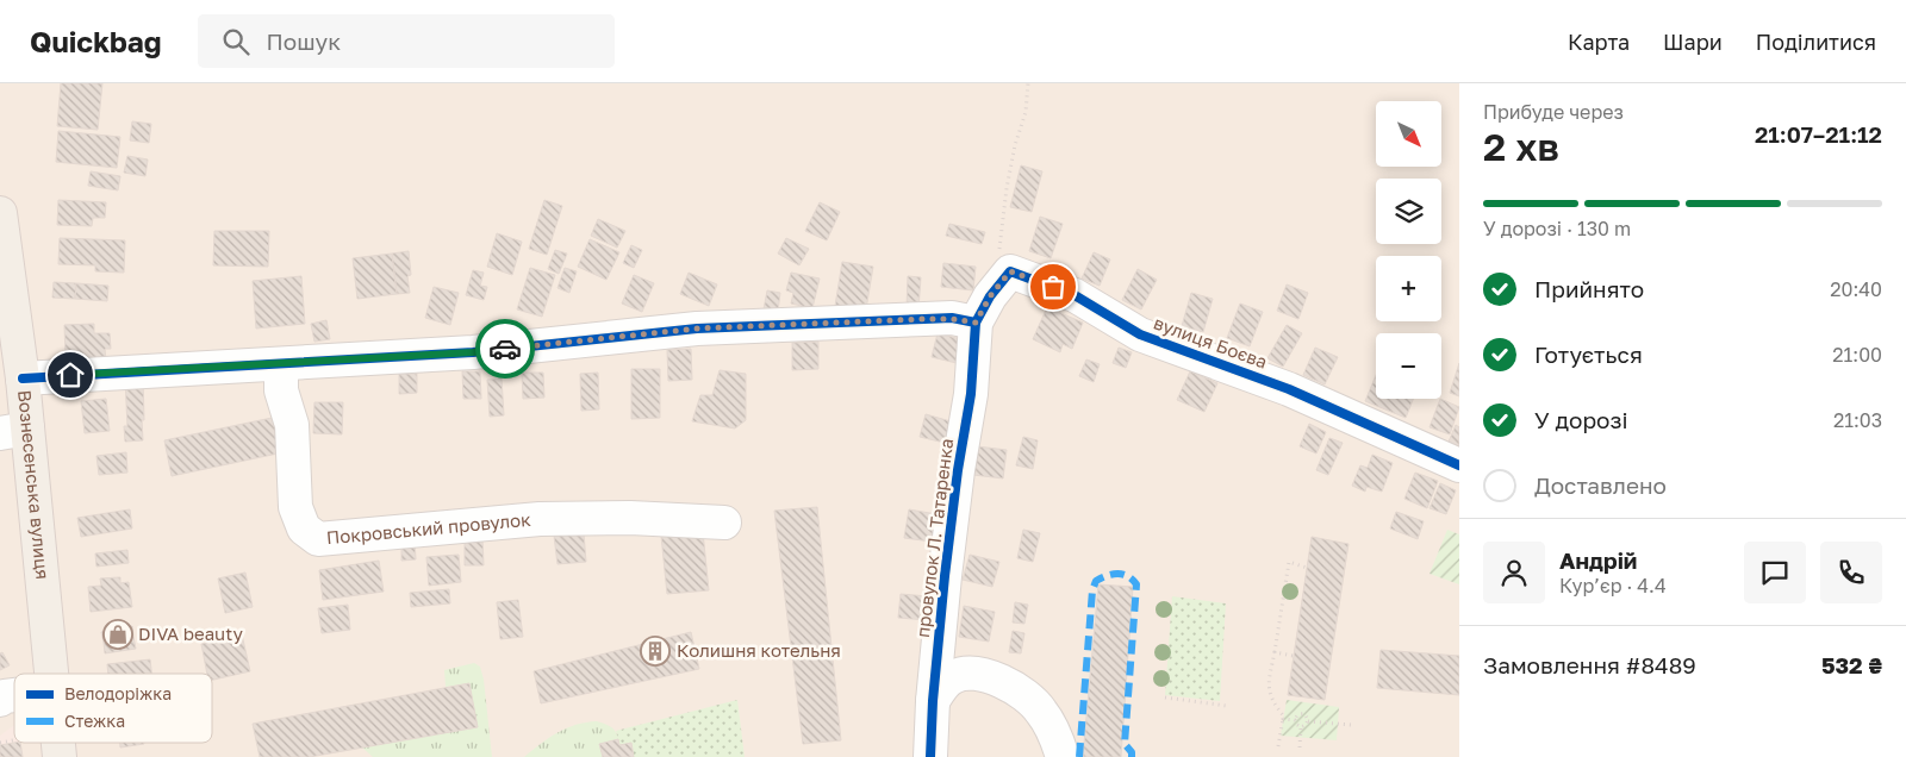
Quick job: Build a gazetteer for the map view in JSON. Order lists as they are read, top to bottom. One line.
{"streets":{"main road":["Вознесенська вулиця"],"street":["вулиця Боєва","Покровський провулок","провулок Л. Татаренка"]},"places":{"shop":["DIVA beauty"],"building":["Колишня котельня"]},"legend":["Велодоріжка","Стежка"],"north":"bottom right","page":{"header":"Quickbag","search":"Пошук","nav":["Карта","Шари","Поділитися"],"heading":["2 хв","Прибуде через","21:07–21:12"],"panel":["Андрій","Кур’єр · 4.4","Замовлення #8489","532 ₴"],"map_buttons":["+","−"],"bar":"У дорозі · 130 m","list":[["Прийнято","20:40"],["Готується","21:00"],["У дорозі","21:03"],"Доставлено"]}}
